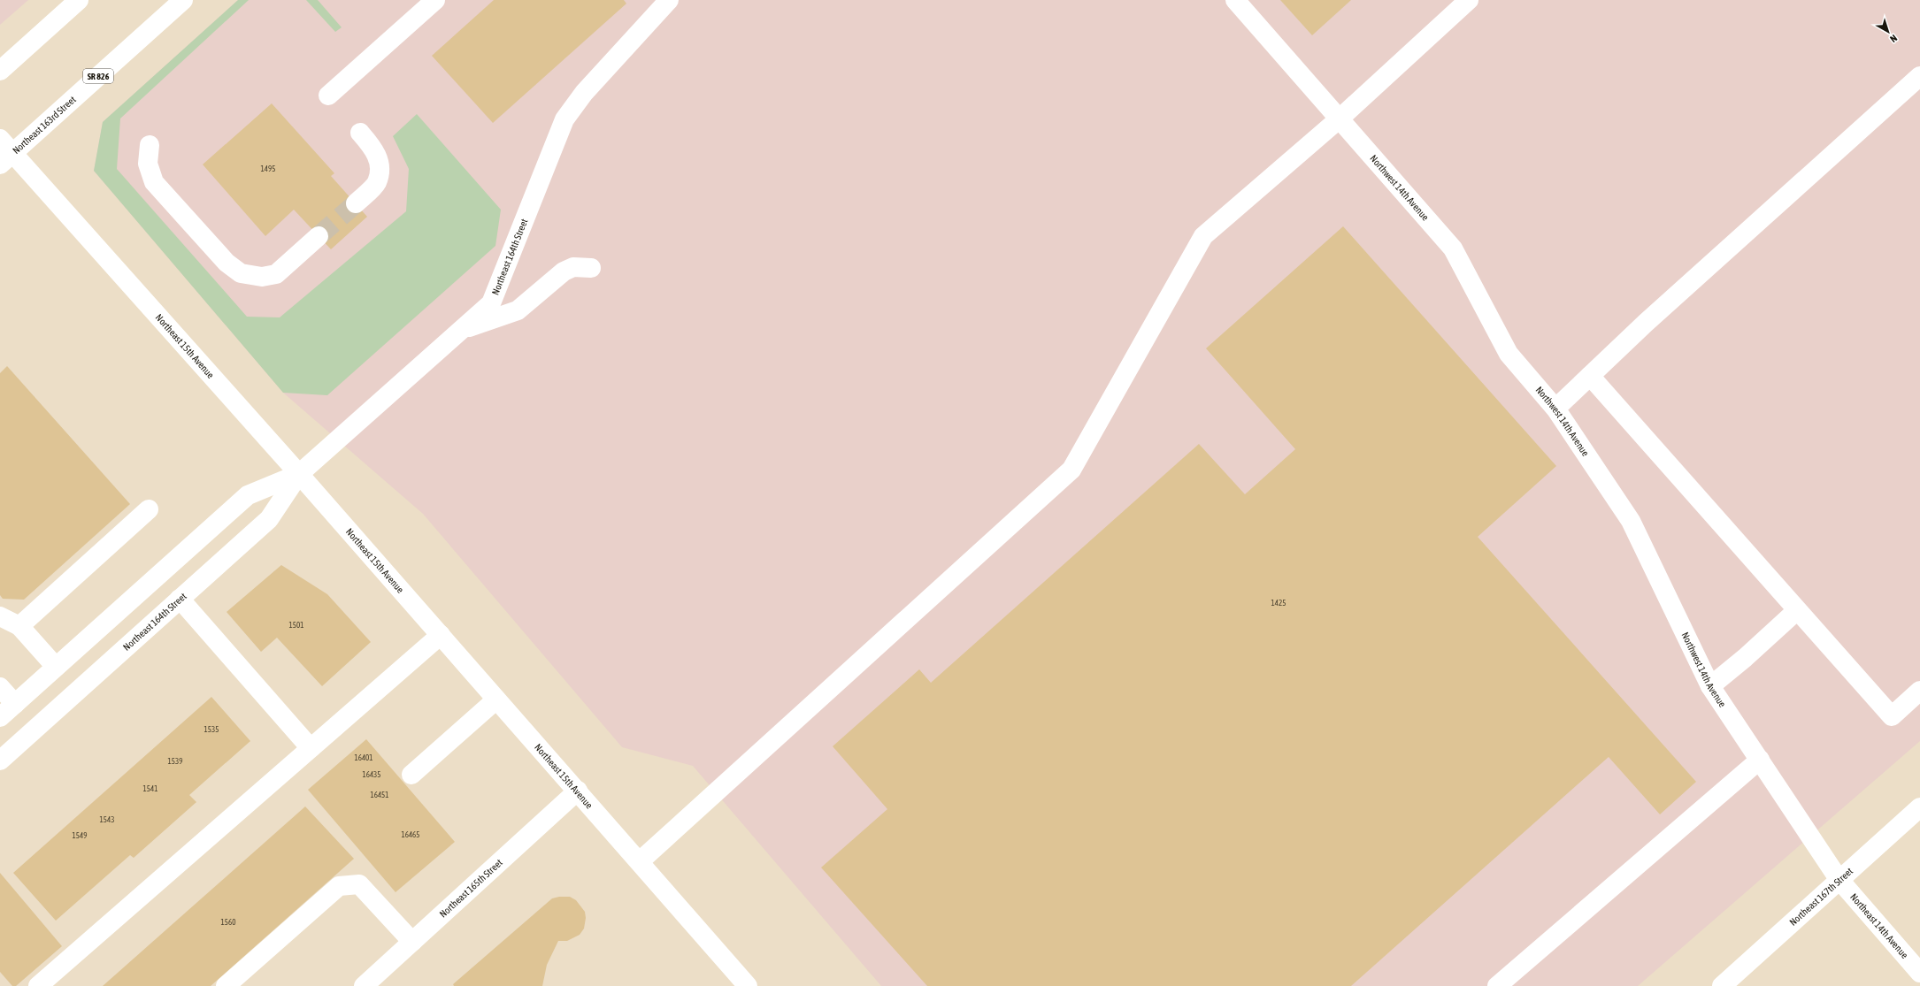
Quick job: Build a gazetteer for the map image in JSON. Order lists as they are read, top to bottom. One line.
{"streets":{"street":["SR 826","Northeast 163rd Street","Northwest 14th Avenue","Northeast 164th Street","Northeast 15th Avenue","Northeast 165th Street","Northeast 167th Street","Northeast 14th Avenue"]},"crossings":[["Northeast 163rd Street","Northeast 15th Avenue"],["Northwest 14th Avenue","Northeast 167th Street"],["Northwest 14th Avenue","Northeast 14th Avenue"],["Northeast 164th Street","Northeast 15th Avenue"],["Northeast 15th Avenue","Northeast 165th Street"],["Northeast 167th Street","Northeast 14th Avenue"]],"house_numbers":["1495","1425","1501","1535","16401","1539","16435","1541","16451","1543","16465","1549","1560"],"north":"bottom right"}
